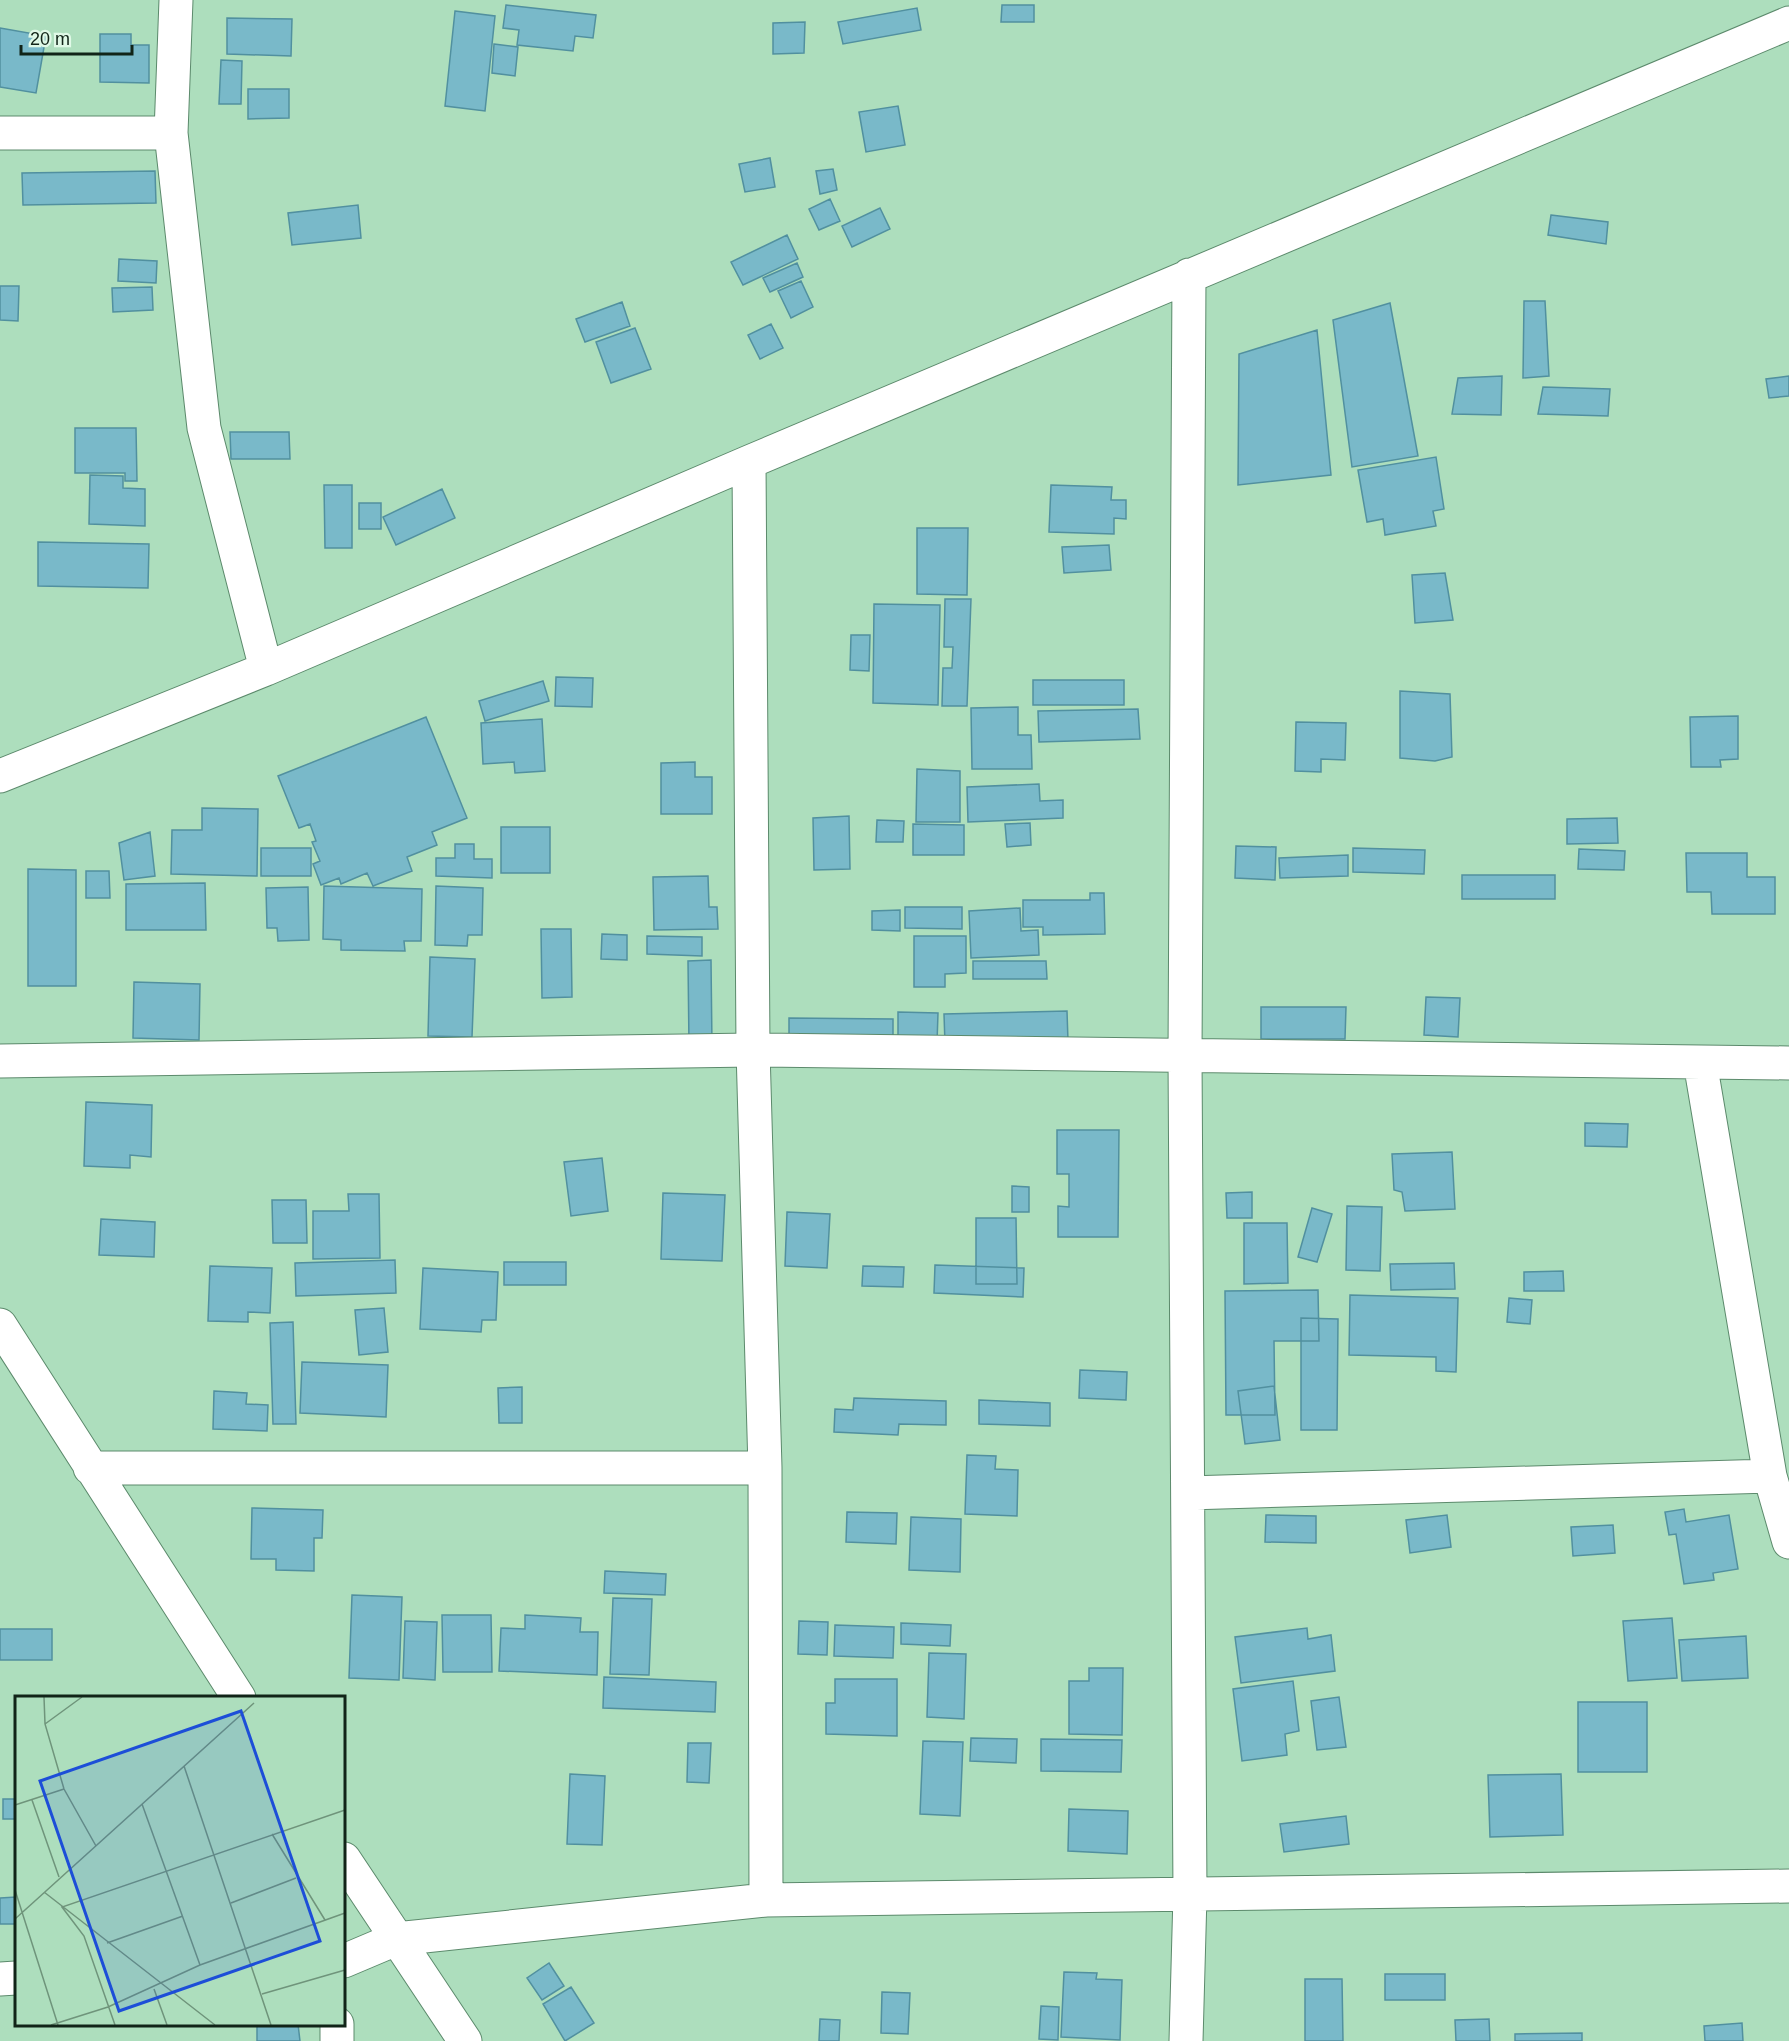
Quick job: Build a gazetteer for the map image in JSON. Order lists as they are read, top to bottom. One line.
{"scale_bar":"20 m"}
